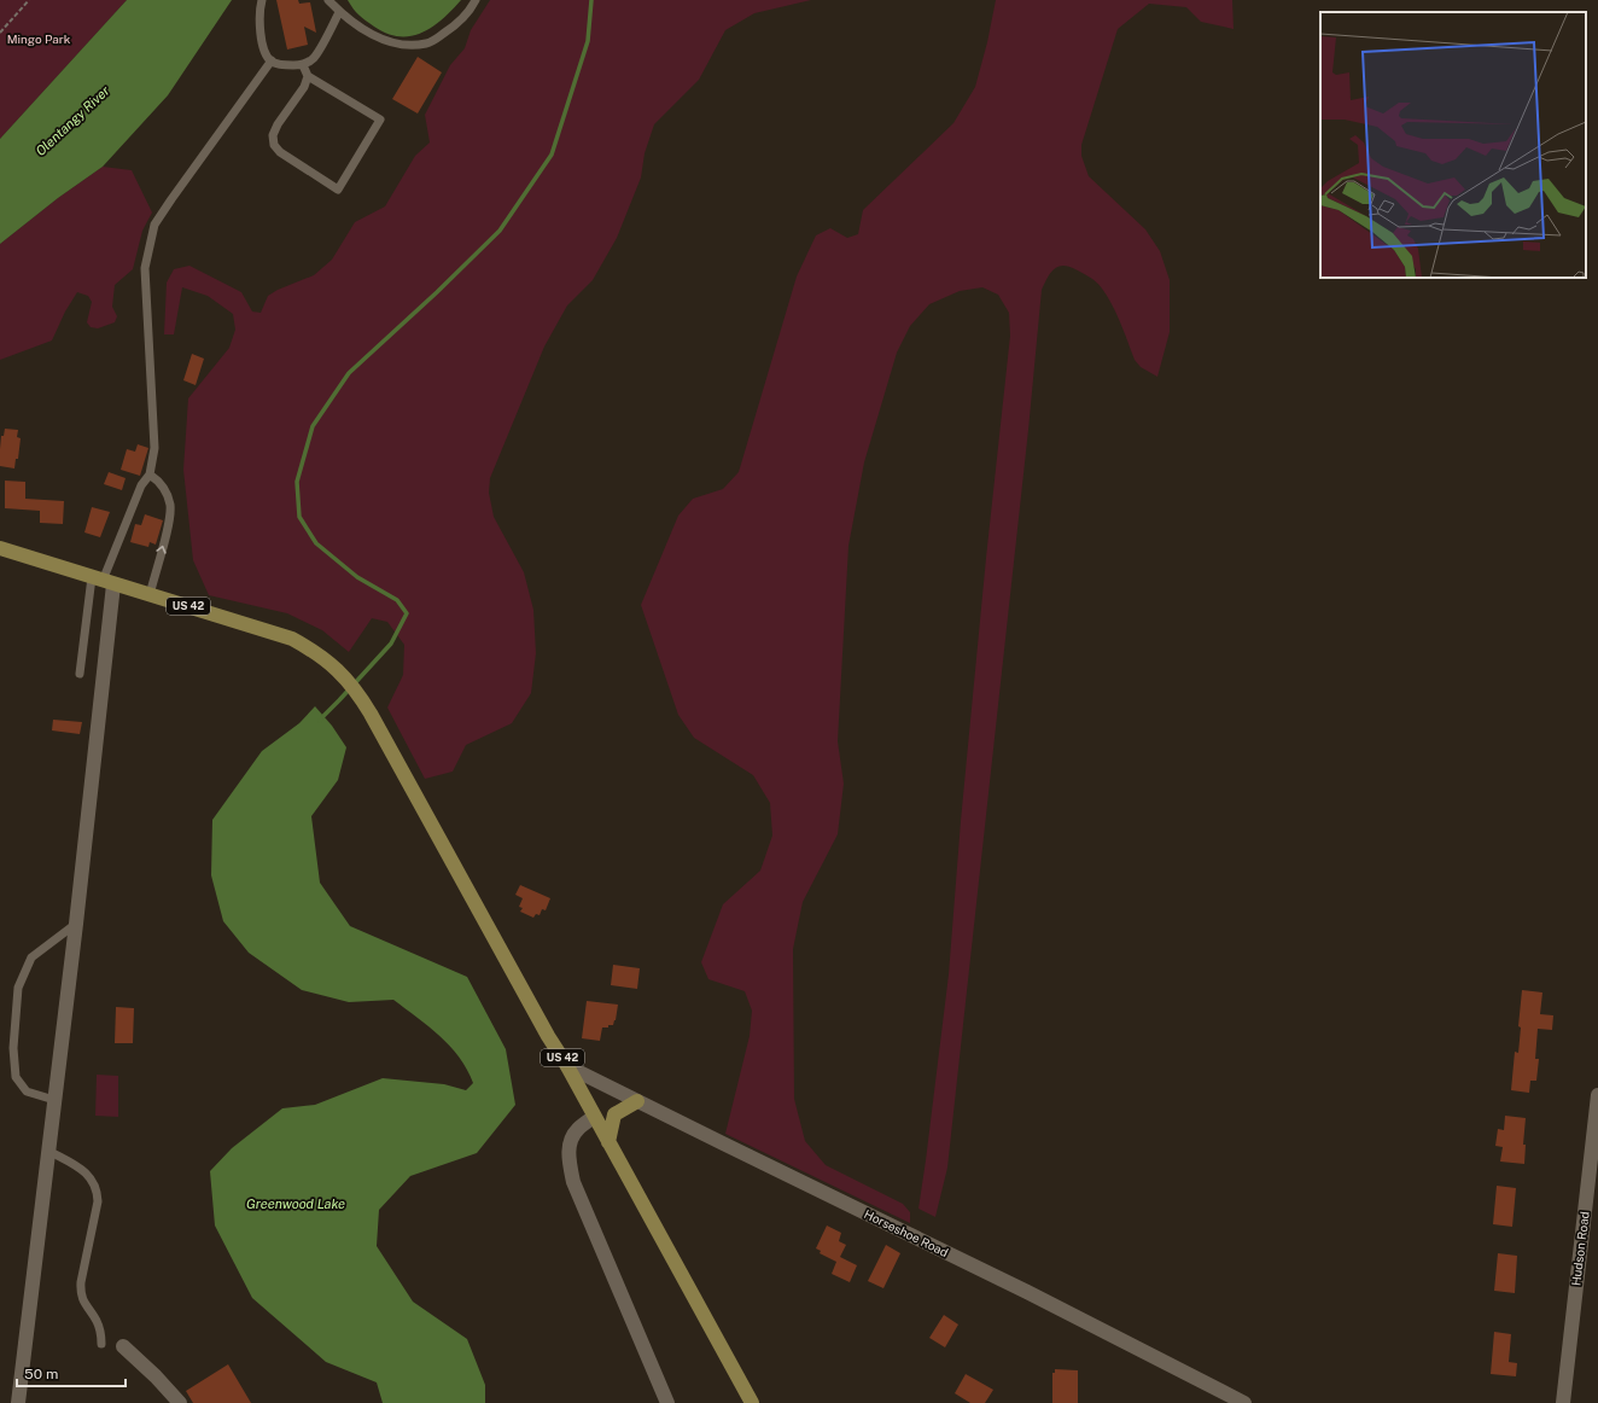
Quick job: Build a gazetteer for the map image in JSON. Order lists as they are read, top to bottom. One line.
{"streets":{"main road":["US 42"],"street":["Horseshoe Road","Hudson Road"]},"crossings":[["US 42","Horseshoe Road"]],"water":["Olentangy River","Greenwood Lake"],"parks":["Mingo Park"],"scale_bar":"50 m"}
